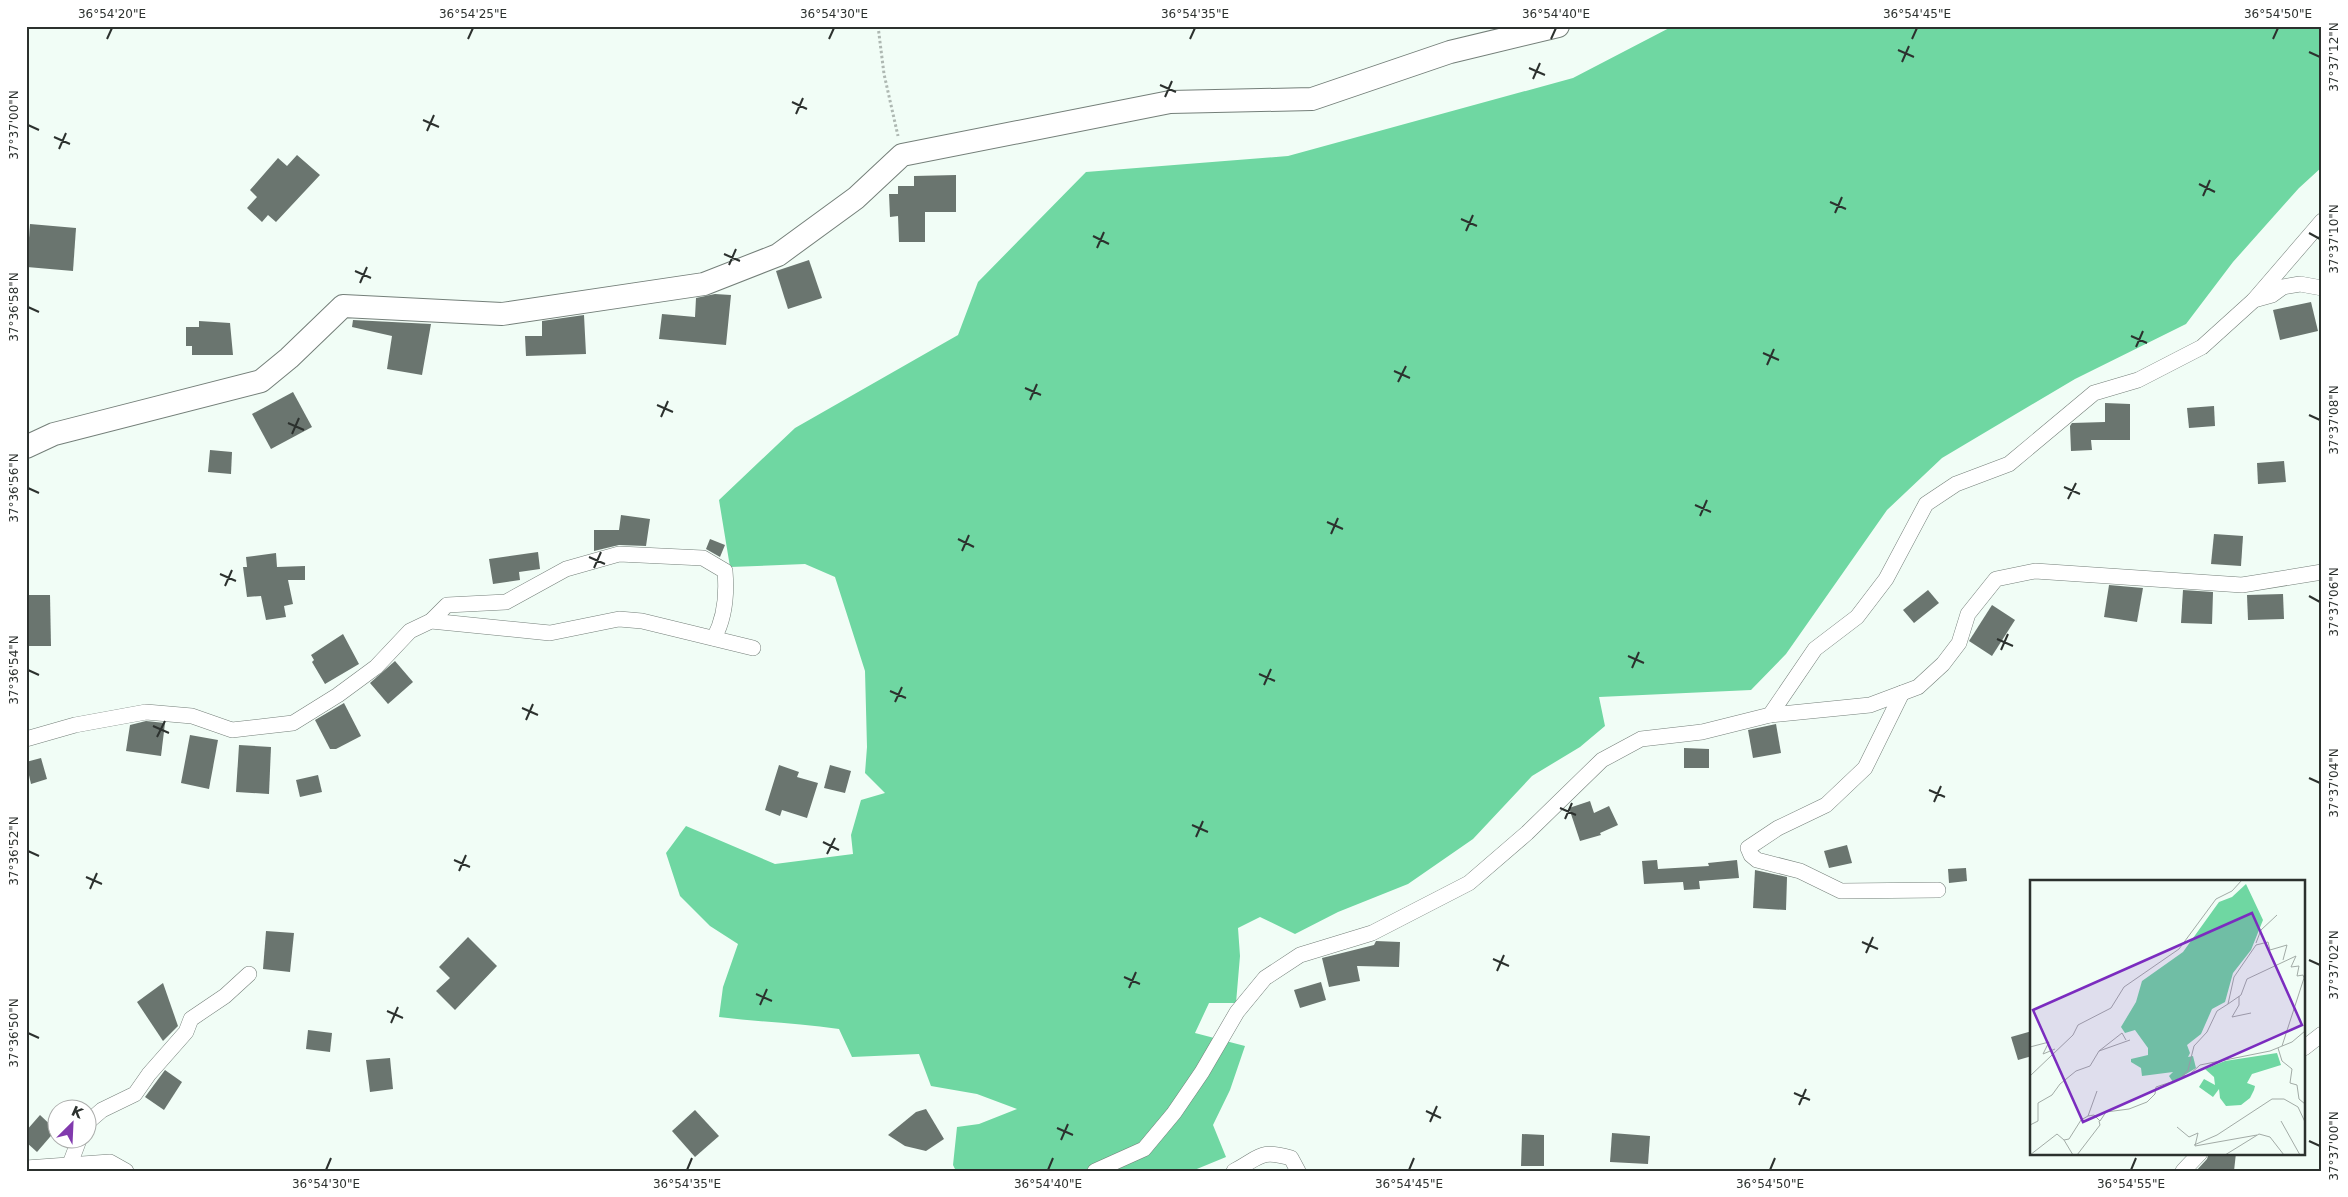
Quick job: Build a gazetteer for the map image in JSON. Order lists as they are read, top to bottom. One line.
{"north":"top right","coordinates":["36°54'20\"E","36°54'25\"E","36°54'30\"E","36°54'35\"E","36°54'40\"E","36°54'45\"E","36°54'50\"E","37°37'12\"N","37°37'00\"N","37°37'10\"N","37°36'58\"N","37°37'08\"N","37°36'56\"N","37°37'06\"N","37°36'54\"N","37°37'04\"N","37°36'52\"N","37°37'02\"N","37°36'50\"N","36°54'55\"E"]}
